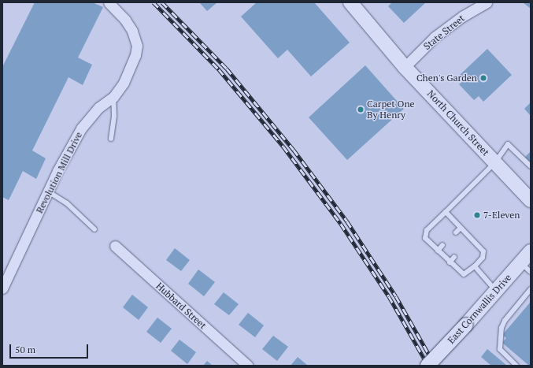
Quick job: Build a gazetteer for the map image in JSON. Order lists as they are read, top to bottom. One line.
{"streets":{"main road":["North Church Street","East Cornwallis Drive"],"street":["State Street","Revolution Mill Drive","Hubbard Street"]},"crossings":[["State Street","North Church Street"]],"places":["Chen's Garden","Carpet One By Henry","7-Eleven"],"scale_bar":"50 m"}
